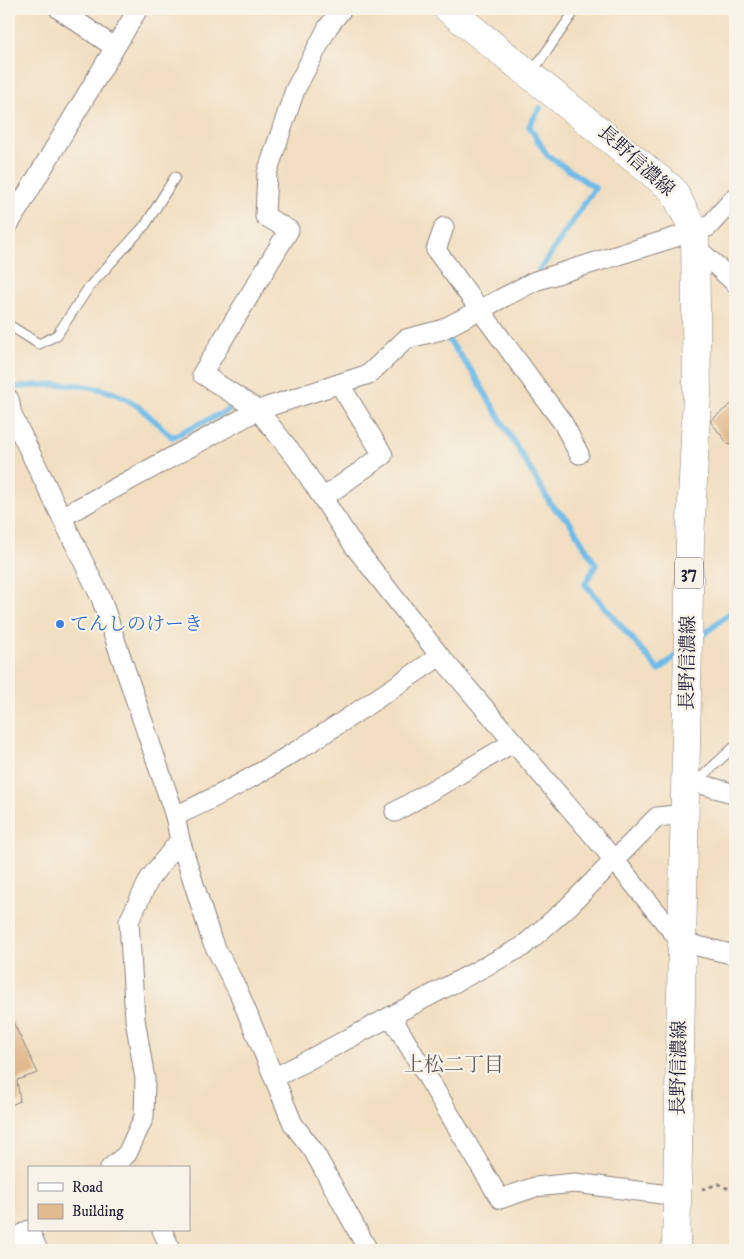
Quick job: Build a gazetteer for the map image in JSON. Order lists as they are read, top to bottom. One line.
{"streets":{"main road":["長野信濃線","37"]},"districts":["上松二丁目"],"places":["てんしのけーき"],"legend":["Road","Building"]}
